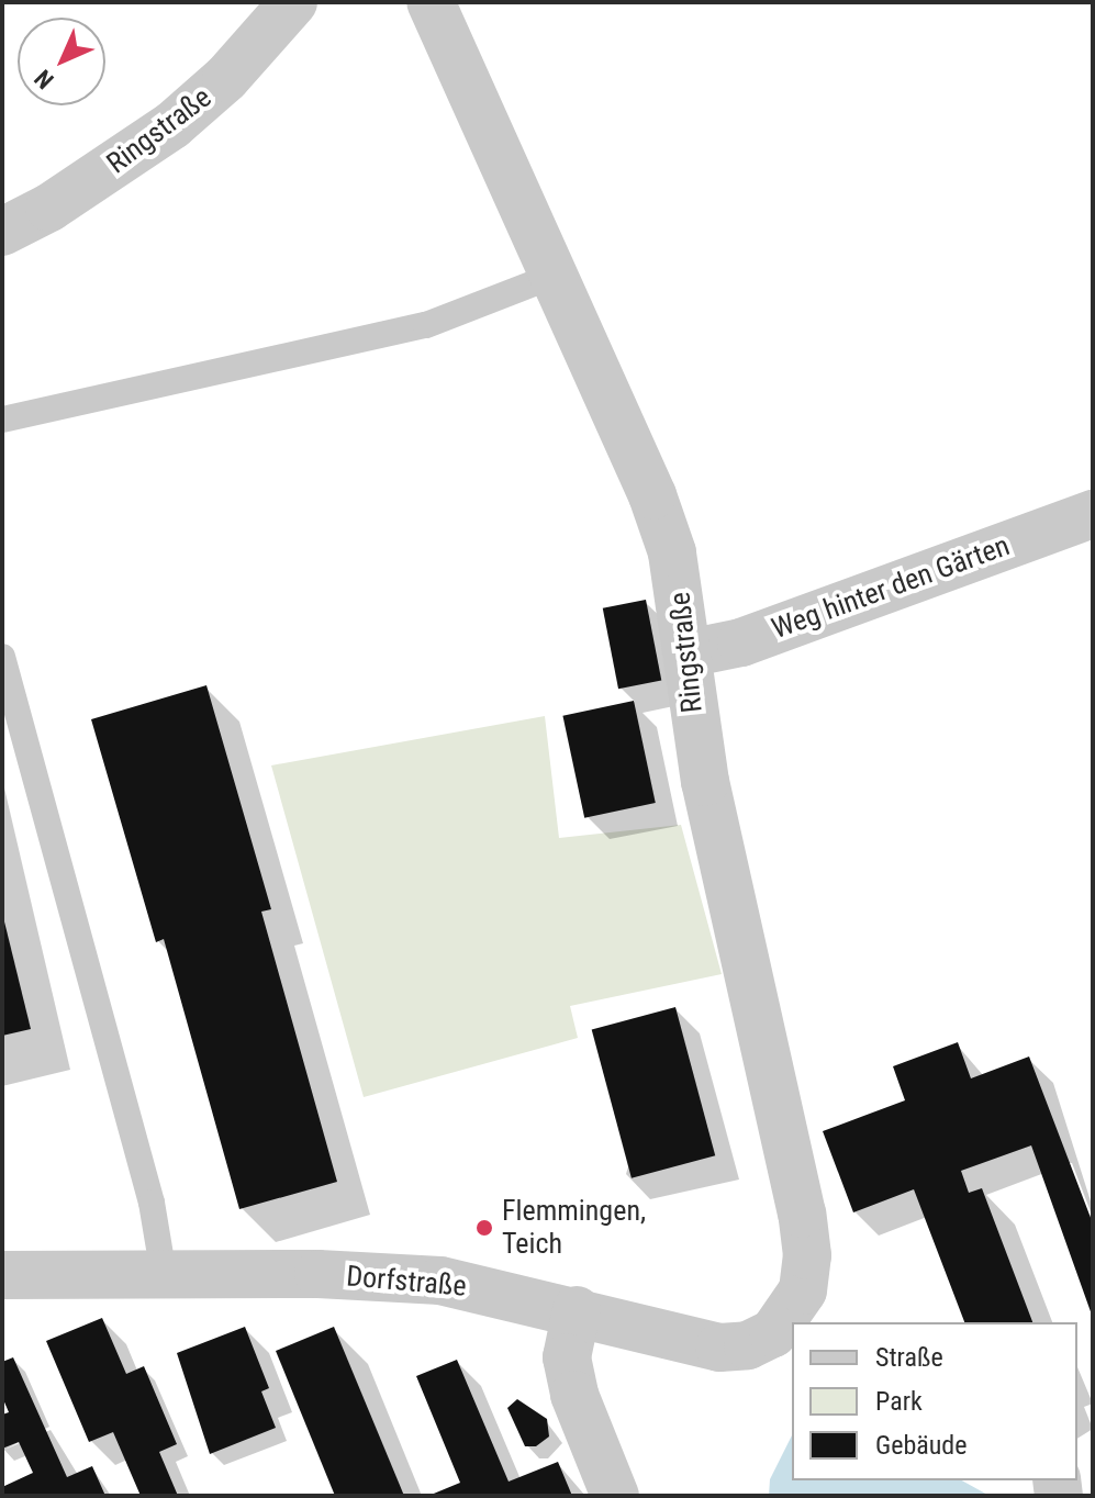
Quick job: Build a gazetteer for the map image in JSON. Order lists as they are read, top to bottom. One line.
{"streets":{"street":["Ringstraße","Weg hinter den Gärten","Dorfstraße"]},"crossings":[["Ringstraße","Weg hinter den Gärten"],["Ringstraße","Dorfstraße"]],"places":["Flemmingen, Teich"],"legend":["Straße","Park","Gebäude"],"north":"bottom left"}
